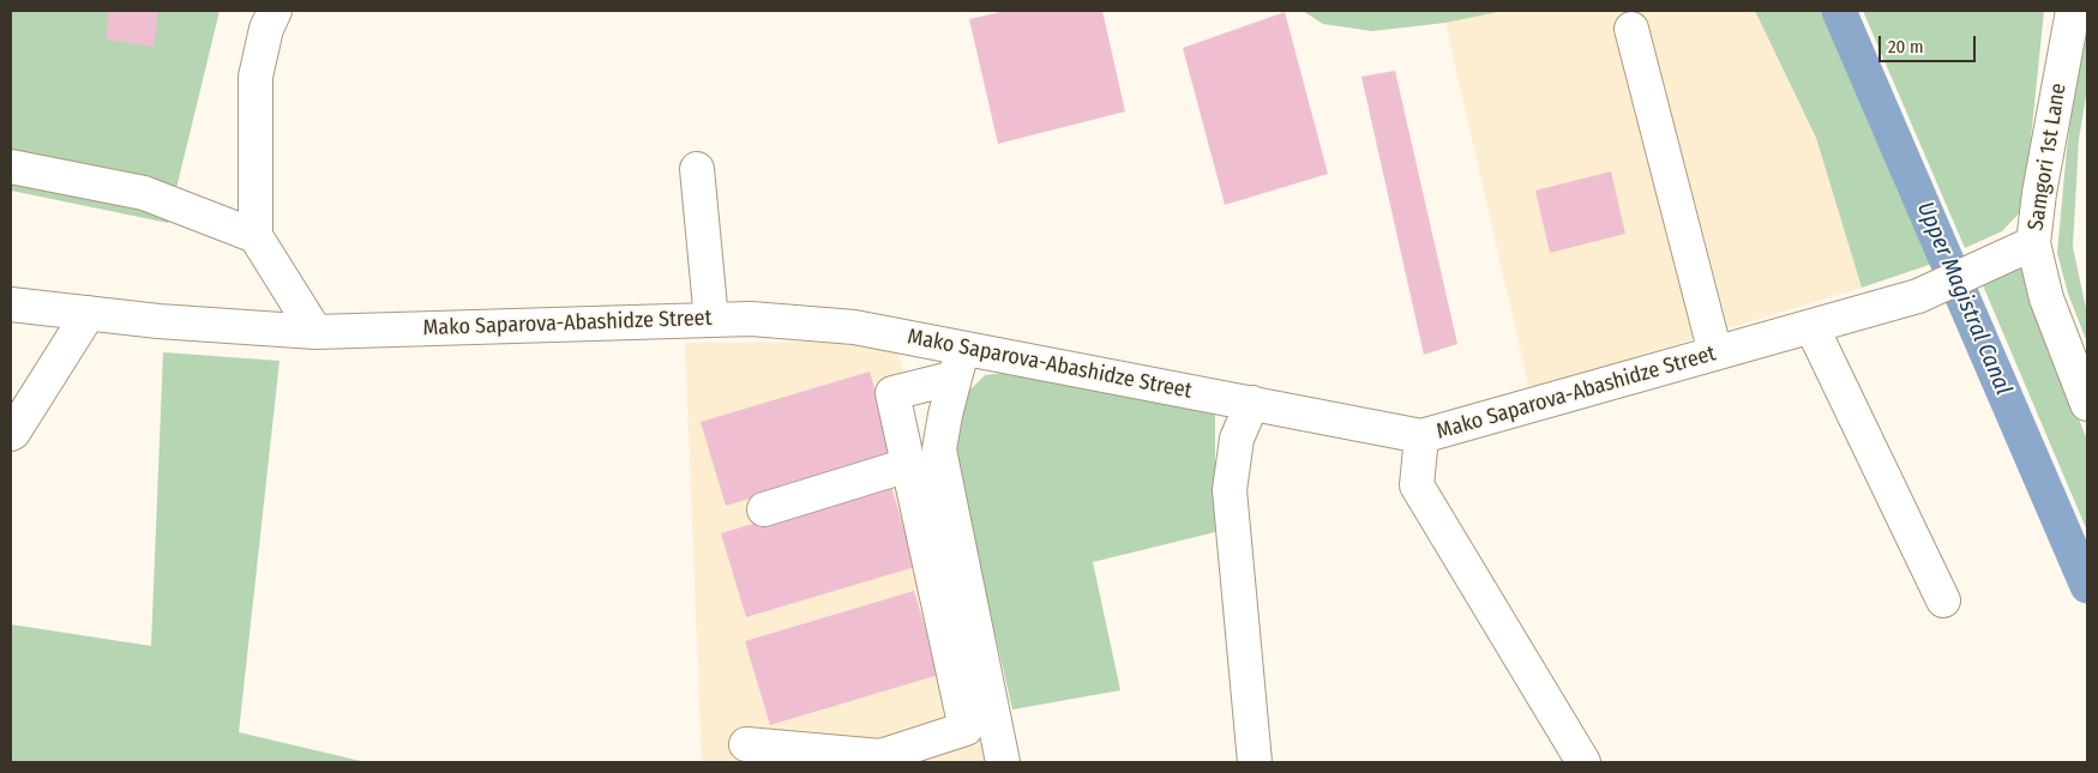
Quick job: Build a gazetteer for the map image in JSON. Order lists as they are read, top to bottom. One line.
{"streets":{"street":["Samgori 1st Lane","Mako Saparova-Abashidze Street"]},"crossings":[["Samgori 1st Lane","Mako Saparova-Abashidze Street"]],"water":["Upper Magistral Canal"],"scale_bar":"20 m"}
